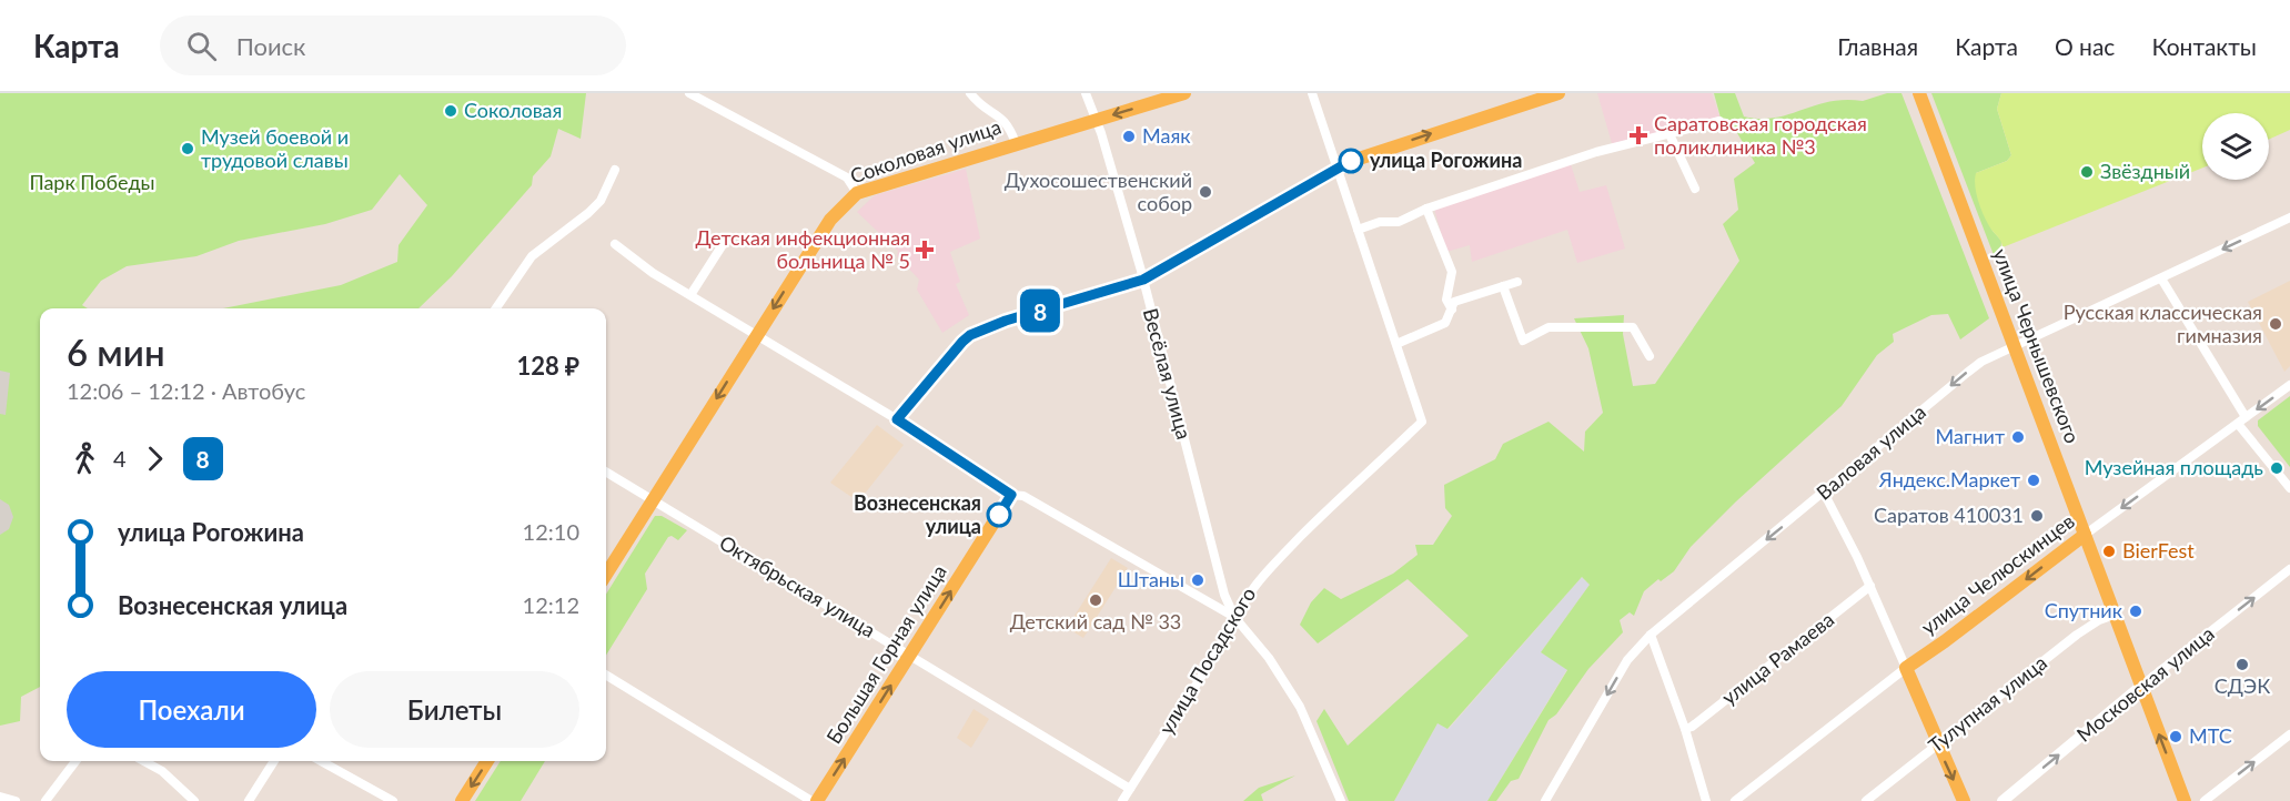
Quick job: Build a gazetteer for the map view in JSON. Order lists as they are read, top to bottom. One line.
{"streets":{"main road":["Соколовая улица","улица Чернышевского","улица Челюскинцев","Большая Горная улица","Московская улица"],"street":["Весёлая улица","Валовая улица","Октябрьская улица","улица Рамаева","улица Посадского","Тулупная улица"]},"crossings":[["Соколовая улица","Весёлая улица"],["Соколовая улица","Октябрьская улица"],["улица Чернышевского","Валовая улица"],["улица Чернышевского","улица Челюскинцев"],["улица Чернышевского","Московская улица"],["улица Чернышевского","Тулупная улица"],["Весёлая улица","улица Посадского"],["Октябрьская улица","Большая Горная улица"],["Октябрьская улица","улица Посадского"]],"one_way":["Соколовая улица","Валовая улица","улица Челюскинцев","Большая Горная улица","Московская улица"],"parks":["Парк Победы"],"places":{"other":["Соколовая","Маяк","Музей боевой и трудовой славы","улица Рогожина","Звёздный","Духосошественский собор","Русская классическая гимназия","Магнит","Музейная площадь","Яндекс.Маркет","Вознесенская улица","Саратов 410031","BierFest","Штаны","Детский сад № 33","Спутник","СДЭК","МТС"],"health":["Саратовская городская поликлиника №3","Детская инфекционная больница № 5"]},"lines":["bus line 8"],"page":{"header":"Карта","search":"Поиск","nav":["Главная","Карта","О нас","Контакты"],"on_map":"8","heading":["6 мин","12:06 – 12:12 · Автобус","128 ₽"],"legs":["4","8"],"list":[{"name":"улица Рогожина","value":"12:10"},{"name":"Вознесенская улица","value":"12:12"}],"buttons":["Поехали","Билеты"]}}
